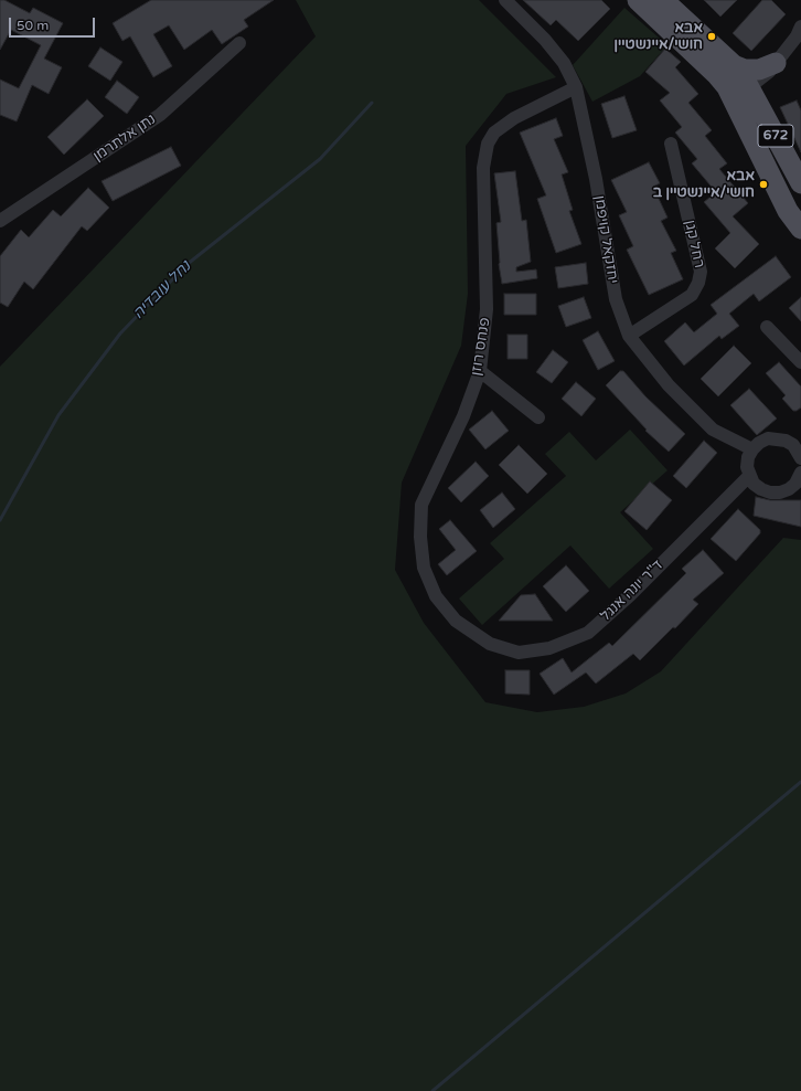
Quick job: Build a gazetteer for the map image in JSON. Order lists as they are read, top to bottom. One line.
{"streets":{"main road":["672"],"street":["נתן אלתרמן","יחזקאל קויפמן","רחל קגן","פנחס רוזן","ד''ר יונה אנגל"]},"crossings":[["יחזקאל קויפמן","רחל קגן"],["יחזקאל קויפמן","פנחס רוזן"],["פנחס רוזן","ד''ר יונה אנגל"]],"water":["נחל עובדיה"],"places":["אבא חושי/איינשטיין","אבא חושי/איינשטיין ב"],"scale_bar":"50 m"}
